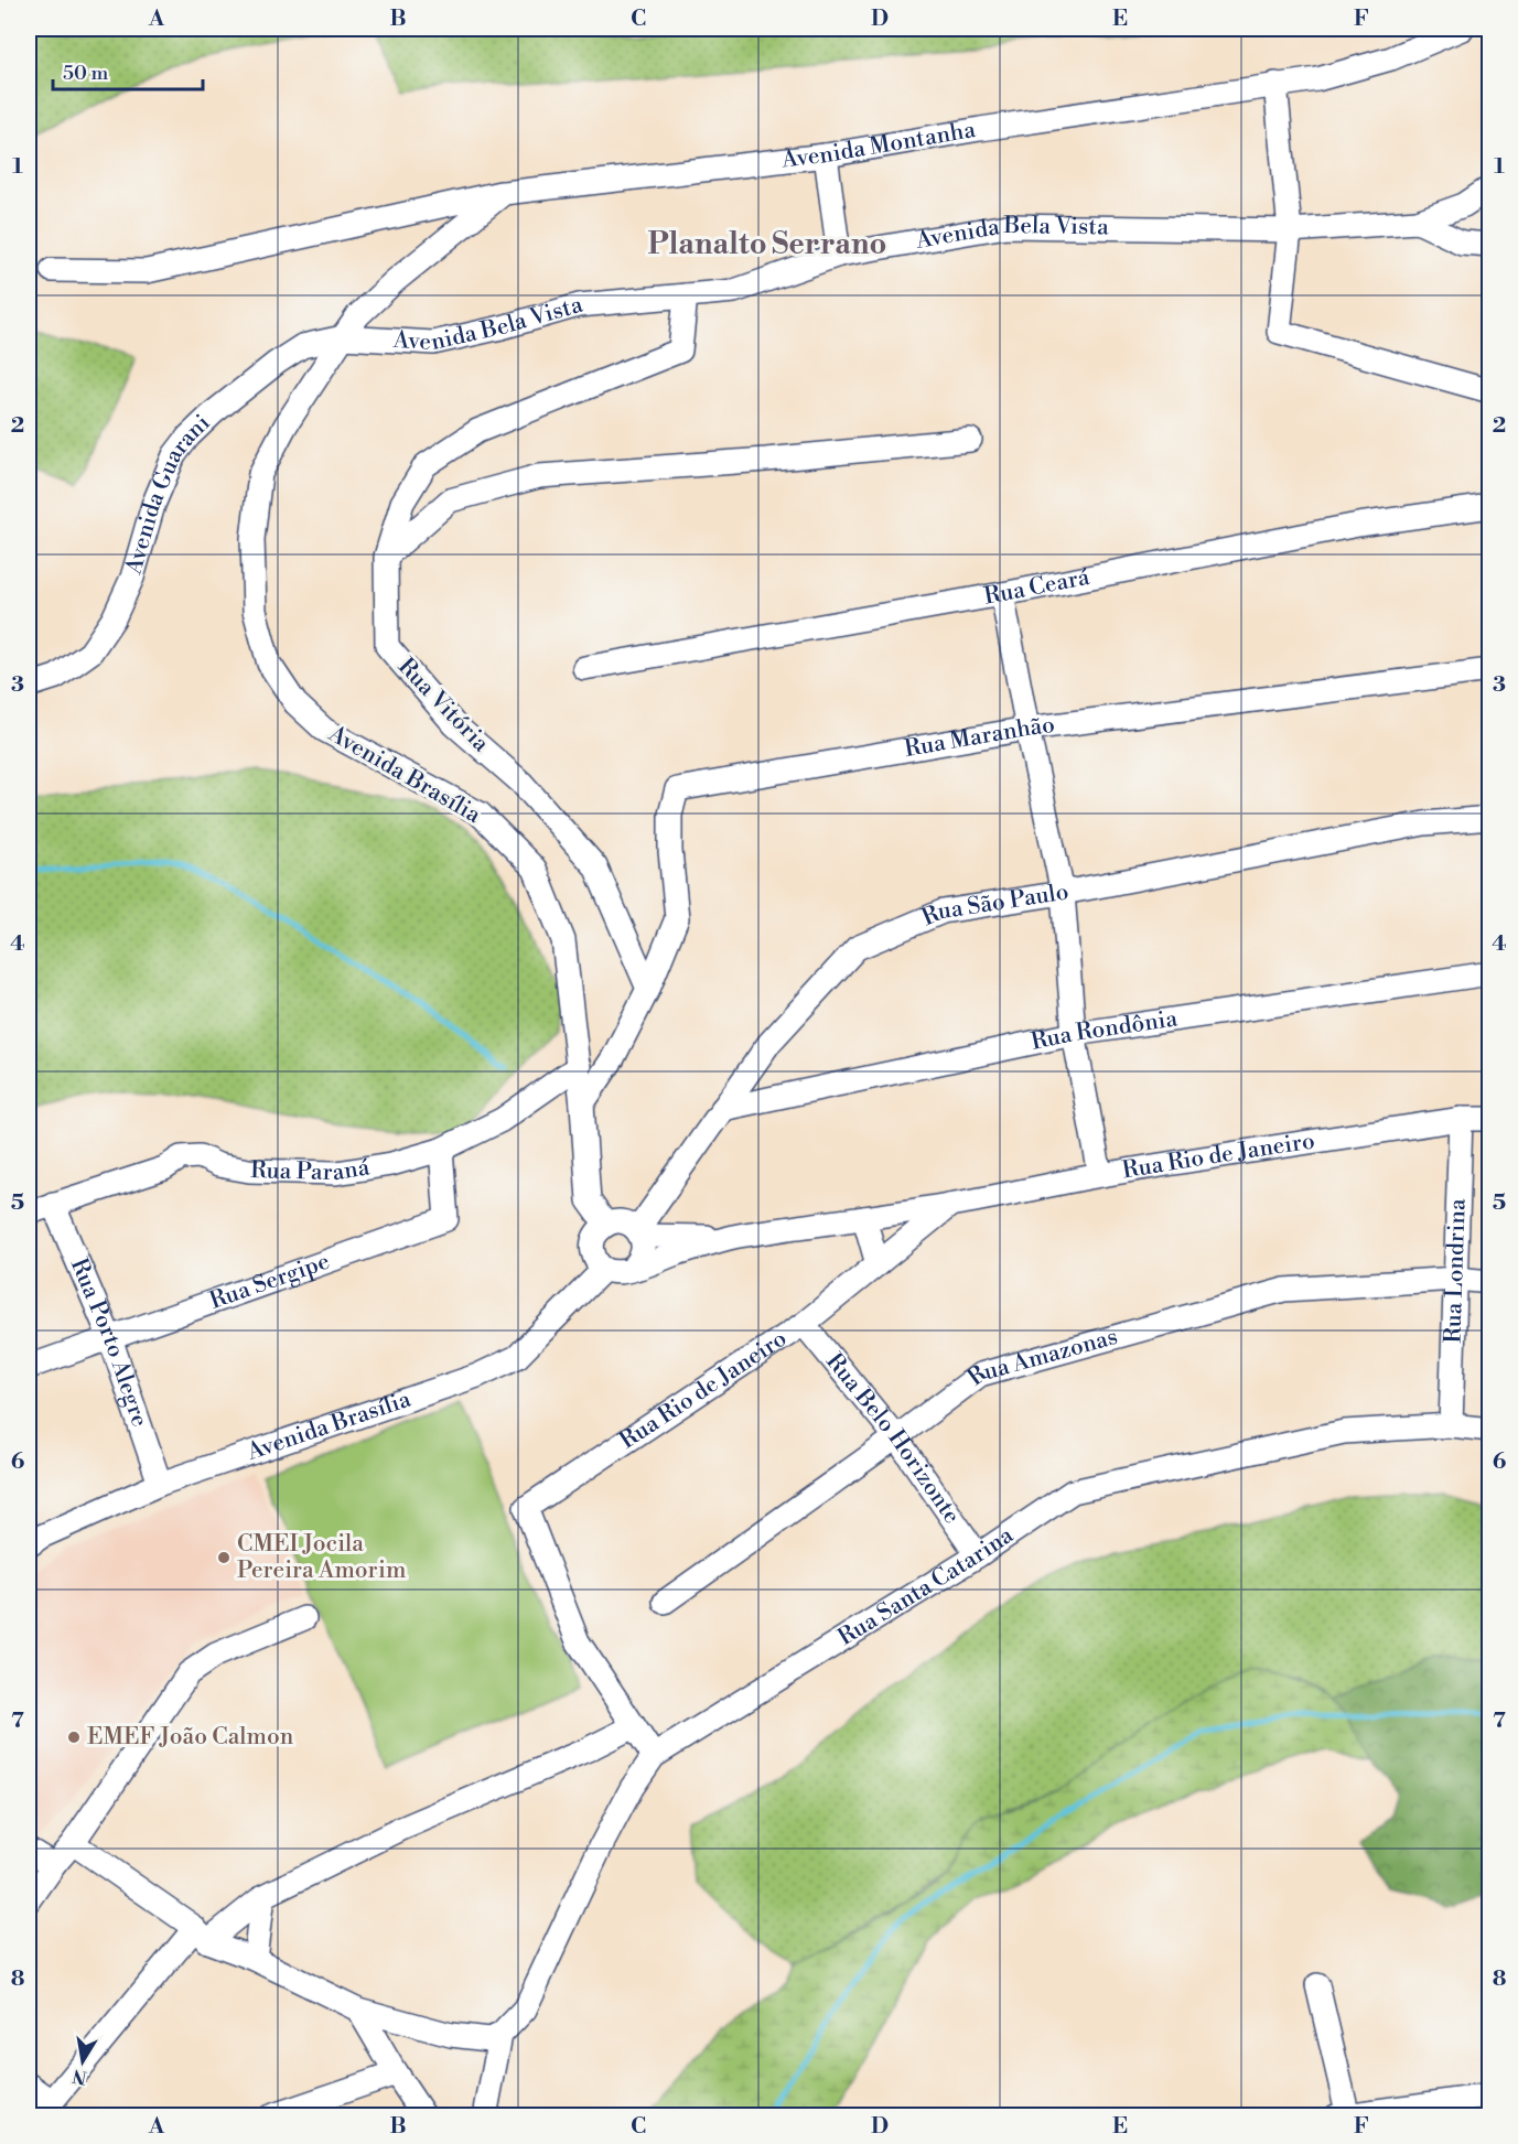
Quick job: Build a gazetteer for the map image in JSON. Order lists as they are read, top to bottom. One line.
{"streets":{"street":["Avenida Montanha","Avenida Bela Vista","Avenida Guarani","Rua Ceará","Rua Vitória","Rua Maranhão","Avenida Brasília","Rua São Paulo","Rua Rondônia","Rua Rio de Janeiro","Rua Paraná","Rua Londrina","Rua Sergipe","Rua Porto Alegre","Rua Amazonas","Rua Belo Horizonte","Rua Santa Catarina"]},"crossings":[["Avenida Bela Vista","Avenida Guarani"],["Avenida Bela Vista","Rua Vitória"],["Avenida Bela Vista","Avenida Brasília"],["Avenida Guarani","Avenida Brasília"],["Rua Vitória","Rua Maranhão"],["Avenida Brasília","Rua São Paulo"],["Avenida Brasília","Rua Rio de Janeiro"],["Avenida Brasília","Rua Paraná"],["Avenida Brasília","Rua Porto Alegre"],["Rua São Paulo","Rua Rondônia"],["Rua São Paulo","Rua Rio de Janeiro"],["Rua Rio de Janeiro","Rua Londrina"],["Rua Rio de Janeiro","Rua Belo Horizonte"],["Rua Paraná","Rua Sergipe"],["Rua Paraná","Rua Porto Alegre"],["Rua Londrina","Rua Amazonas"],["Rua Londrina","Rua Santa Catarina"],["Rua Sergipe","Rua Porto Alegre"],["Rua Amazonas","Rua Belo Horizonte"],["Rua Belo Horizonte","Rua Santa Catarina"]],"districts":["Planalto Serrano"],"places":["CMEI Jocila Pereira Amorim","EMEF João Calmon"],"scale_bar":"50 m","north":"bottom","grid":{"columns":["A","B","C","D","E","F"],"rows":["1","2","3","4","5","6","7","8"]}}
